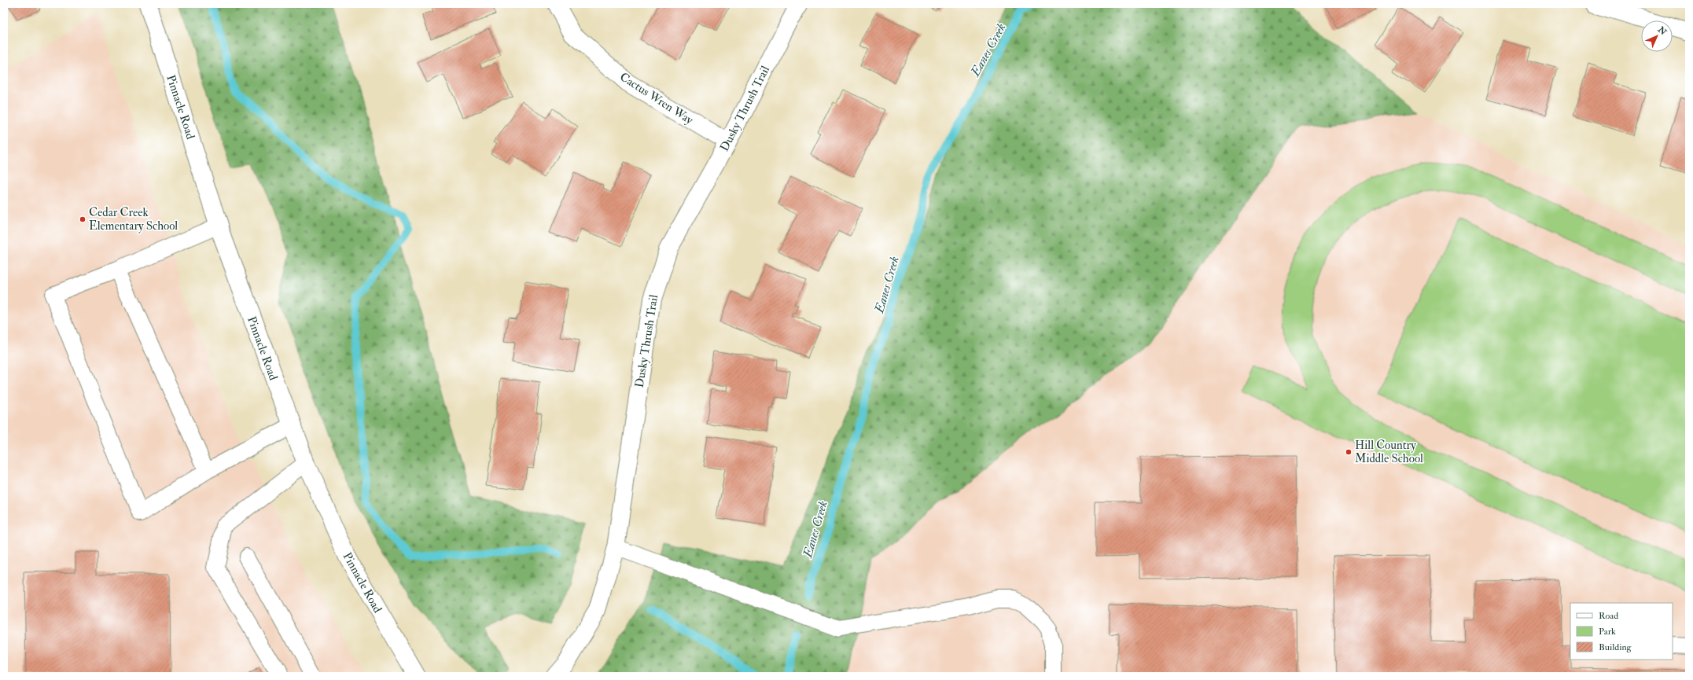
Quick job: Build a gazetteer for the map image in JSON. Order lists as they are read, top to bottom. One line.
{"streets":{"street":["Cactus Wren Way","Pinnacle Road","Dusky Thrush Trail"]},"crossings":[["Cactus Wren Way","Dusky Thrush Trail"]],"water":["Eanes Creek"],"places":["Cedar Creek Elementary School","Hill Country Middle School"],"legend":["Road","Park","Building"],"north":"top right"}
